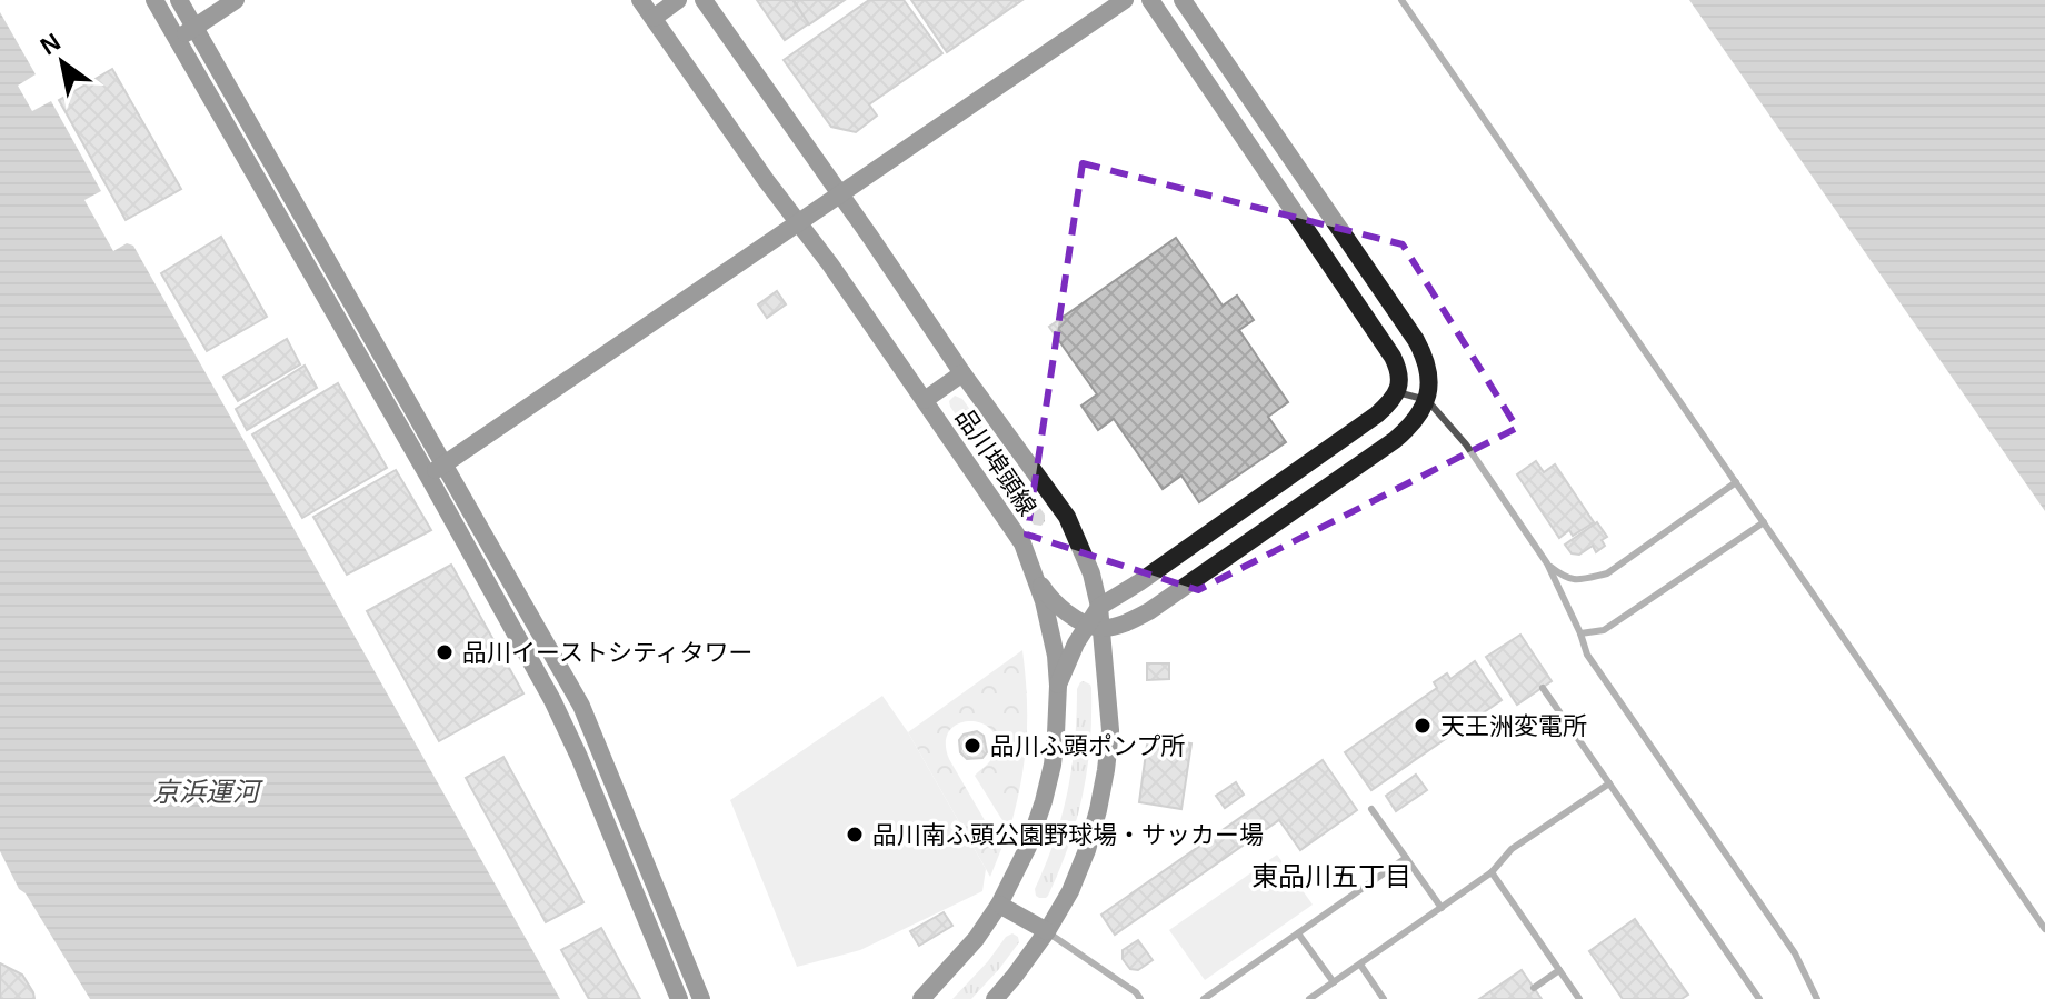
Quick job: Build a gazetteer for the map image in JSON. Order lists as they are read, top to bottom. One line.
{"streets":{"street":["品川埠頭線"]},"districts":["東品川五丁目"],"water":["京浜運河"],"places":["品川イーストシティタワー","天王洲変電所","品川ふ頭ポンプ所","品川南ふ頭公園野球場・サッカー場"],"north":"top left"}
